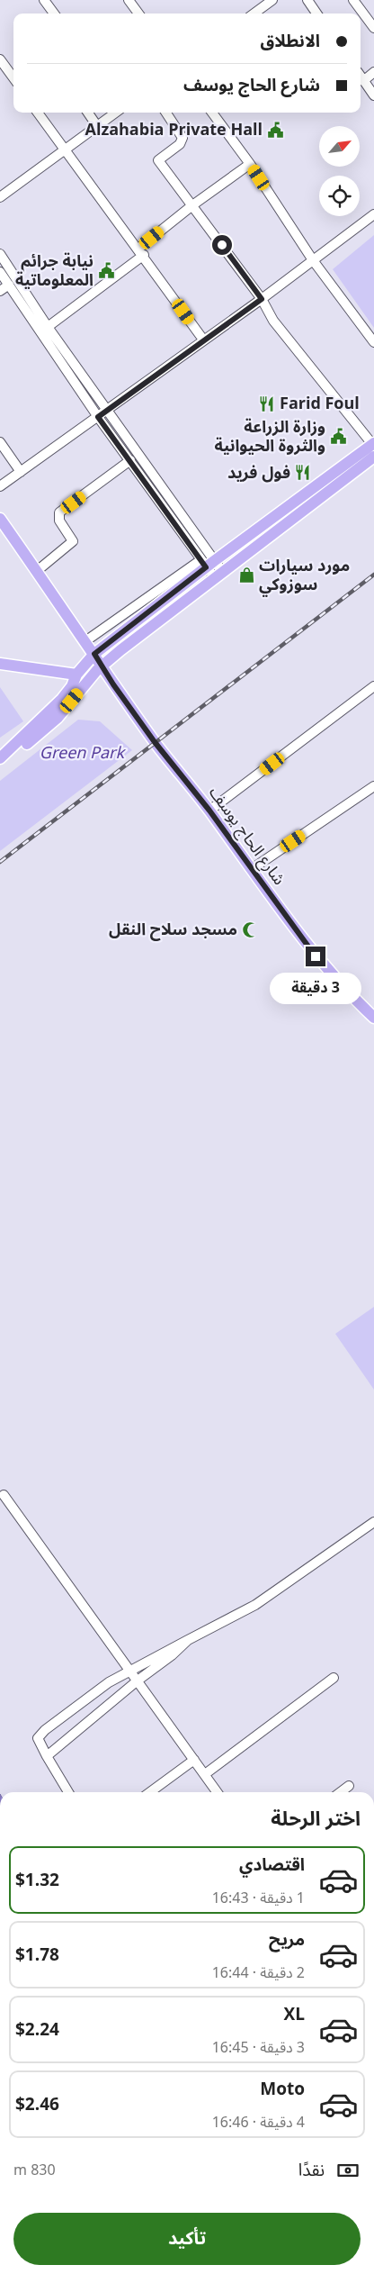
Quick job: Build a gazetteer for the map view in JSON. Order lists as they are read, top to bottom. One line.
{"streets":{"main road":["شارع الحاج يوسف"]},"parks":["Green Park"],"places":{"public building":["Alzahabia Private Hall","نيابة جرائم المعلوماتية","وزارة الزراعة والثروة الحيوانية"],"restaurant":["Farid Foul","فول فريد"],"shop":["مورد سيارات سوزوكي"],"mosque":["مسجد سلاح النقل"]},"north":"top right","page":{"banner":["الانطلاق","شارع الحاج يوسف"],"bubble":"3 دقيقة","heading":"اختر الرحلة","list":[{"name":"اقتصادي","note":"1 دقيقة · 16:43","value":"$1.32"},{"name":"مريح","note":"2 دقيقة · 16:44","value":"$1.78"},{"name":"XL","note":"3 دقيقة · 16:45","value":"$2.24"},{"name":"Moto","note":"4 دقيقة · 16:46","value":"$2.46"}],"pay":["نقدًا","830 m"],"buttons":"تأكيد"}}
